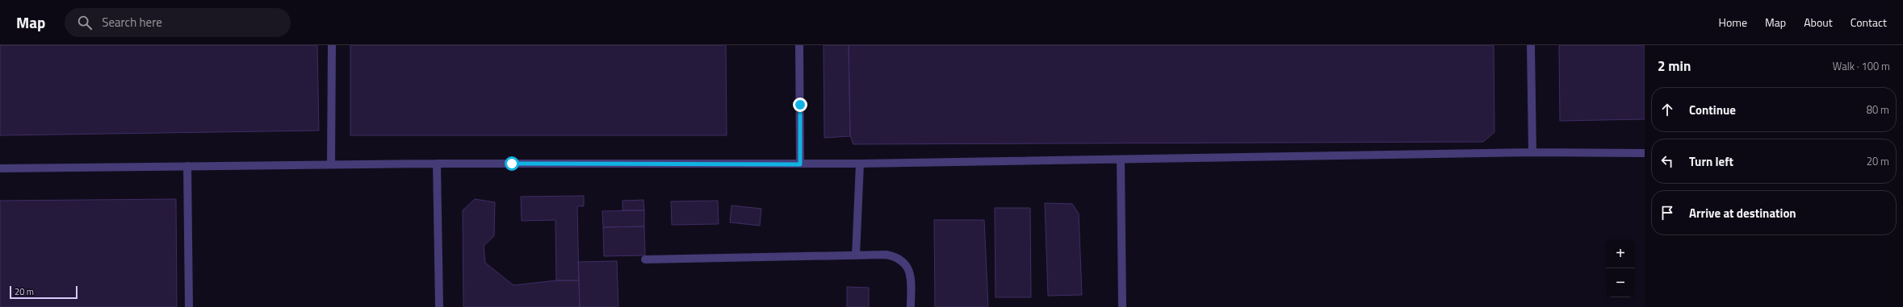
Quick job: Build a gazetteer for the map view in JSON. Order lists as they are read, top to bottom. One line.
{"scale_bar":"20 m","page":{"header":"Map","search":"Search here","nav":["Home","Map","About","Contact"],"heading":["2 min","Walk · 100 m"],"list":[["Continue","80 m"],["Turn left","20 m"],"Arrive at destination"],"map_buttons":["+","−"],"scale":"20 m"}}
